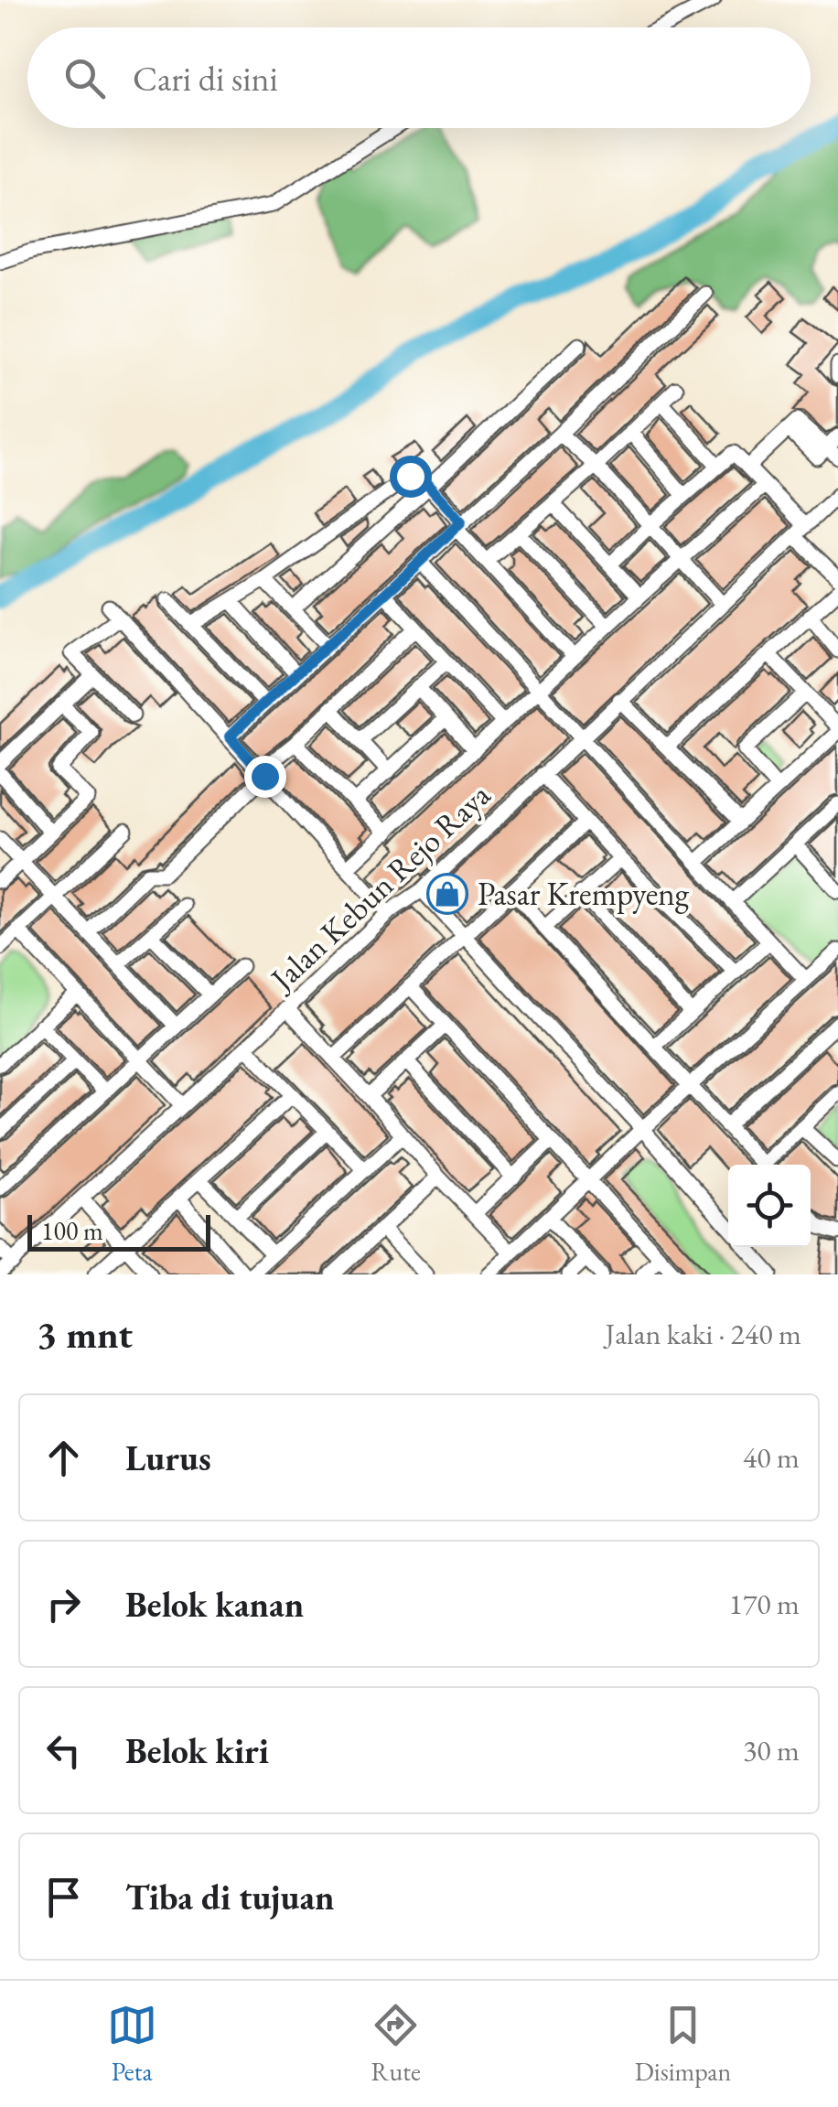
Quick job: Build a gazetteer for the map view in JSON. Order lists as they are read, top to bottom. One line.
{"streets":{"street":["Jalan Kebun Rejo Raya"]},"places":{"shop":["Pasar Krempyeng"]},"scale_bar":"100 m","page":{"search":"Cari di sini","scale":"100 m","heading":["3 mnt","Jalan kaki · 240 m"],"list":[["Lurus","40 m"],["Belok kanan","170 m"],["Belok kiri","30 m"],"Tiba di tujuan"],"nav":["Peta","Rute","Disimpan"]}}
